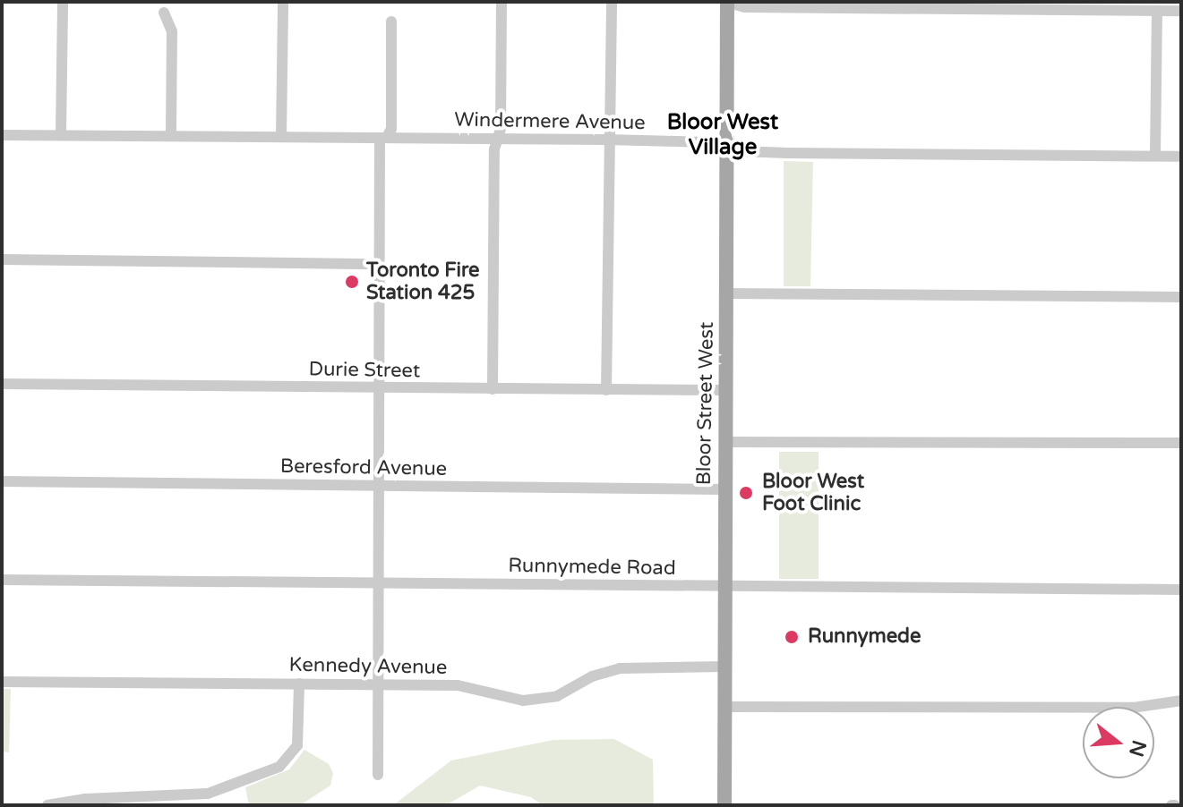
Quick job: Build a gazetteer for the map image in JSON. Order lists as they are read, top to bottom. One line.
{"streets":{"main road":["Bloor Street West"],"street":["Windermere Avenue","Durie Street","Beresford Avenue","Runnymede Road","Kennedy Avenue"]},"crossings":[["Windermere Avenue","Bloor Street West"],["Durie Street","Bloor Street West"],["Bloor Street West","Beresford Avenue"],["Bloor Street West","Runnymede Road"],["Bloor Street West","Kennedy Avenue"]],"districts":["Bloor West Village"],"places":["Toronto Fire Station 425","Bloor West Foot Clinic","Runnymede"],"north":"right"}
